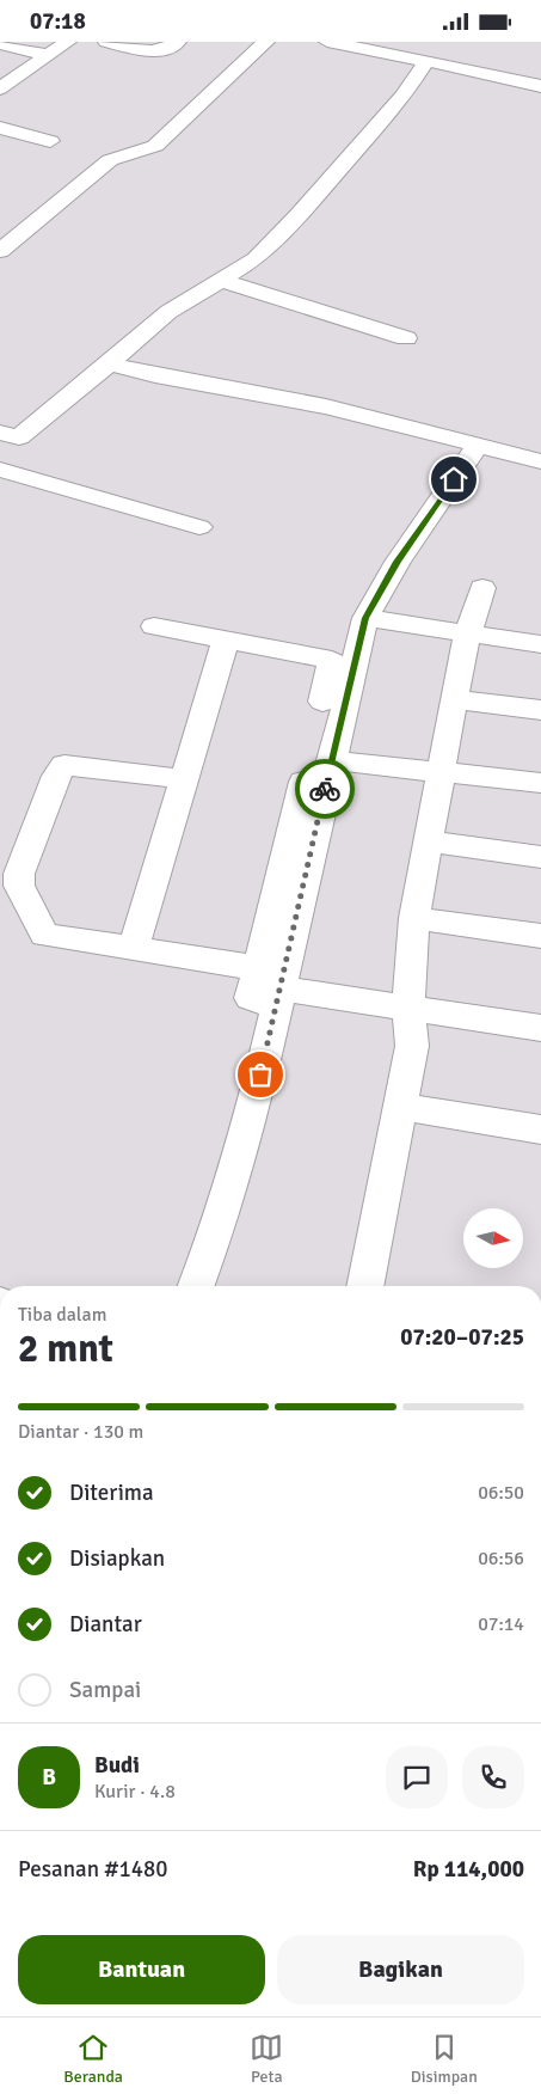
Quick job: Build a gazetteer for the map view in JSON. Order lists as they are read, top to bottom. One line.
{"north":"right","page":{"status":"07:18","heading":["2 mnt","Tiba dalam","07:20–07:25"],"panel":["Budi","Kurir · 4.8","Pesanan #1480","Rp 114,000"],"bar":"Diantar · 130 m","list":[["Diterima","06:50"],["Disiapkan","06:56"],["Diantar","07:14"],"Sampai"],"round":"B","buttons":["Bantuan","Bagikan"],"tabs":["Beranda","Peta","Disimpan"]}}
